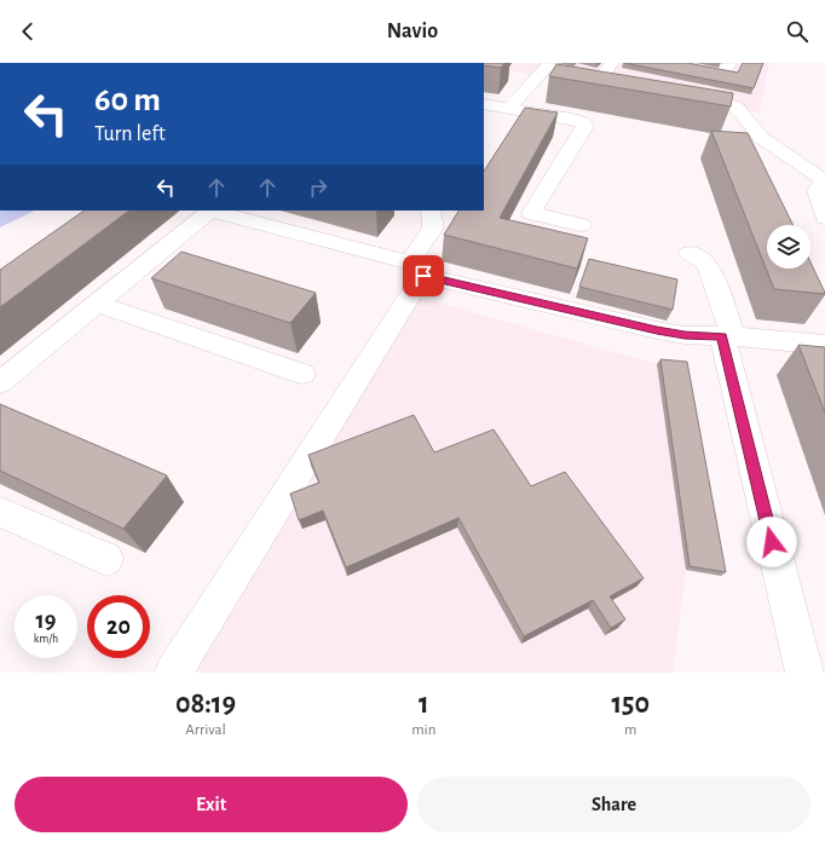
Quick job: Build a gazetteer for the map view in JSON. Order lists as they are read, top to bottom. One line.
{"page":{"header":"Navio","turn":["60 m","Turn left"],"speed":"19 km/h","limit":"20","eta":["08:19","Arrival","1","min","150","m"],"buttons":["Exit","Share"]}}
